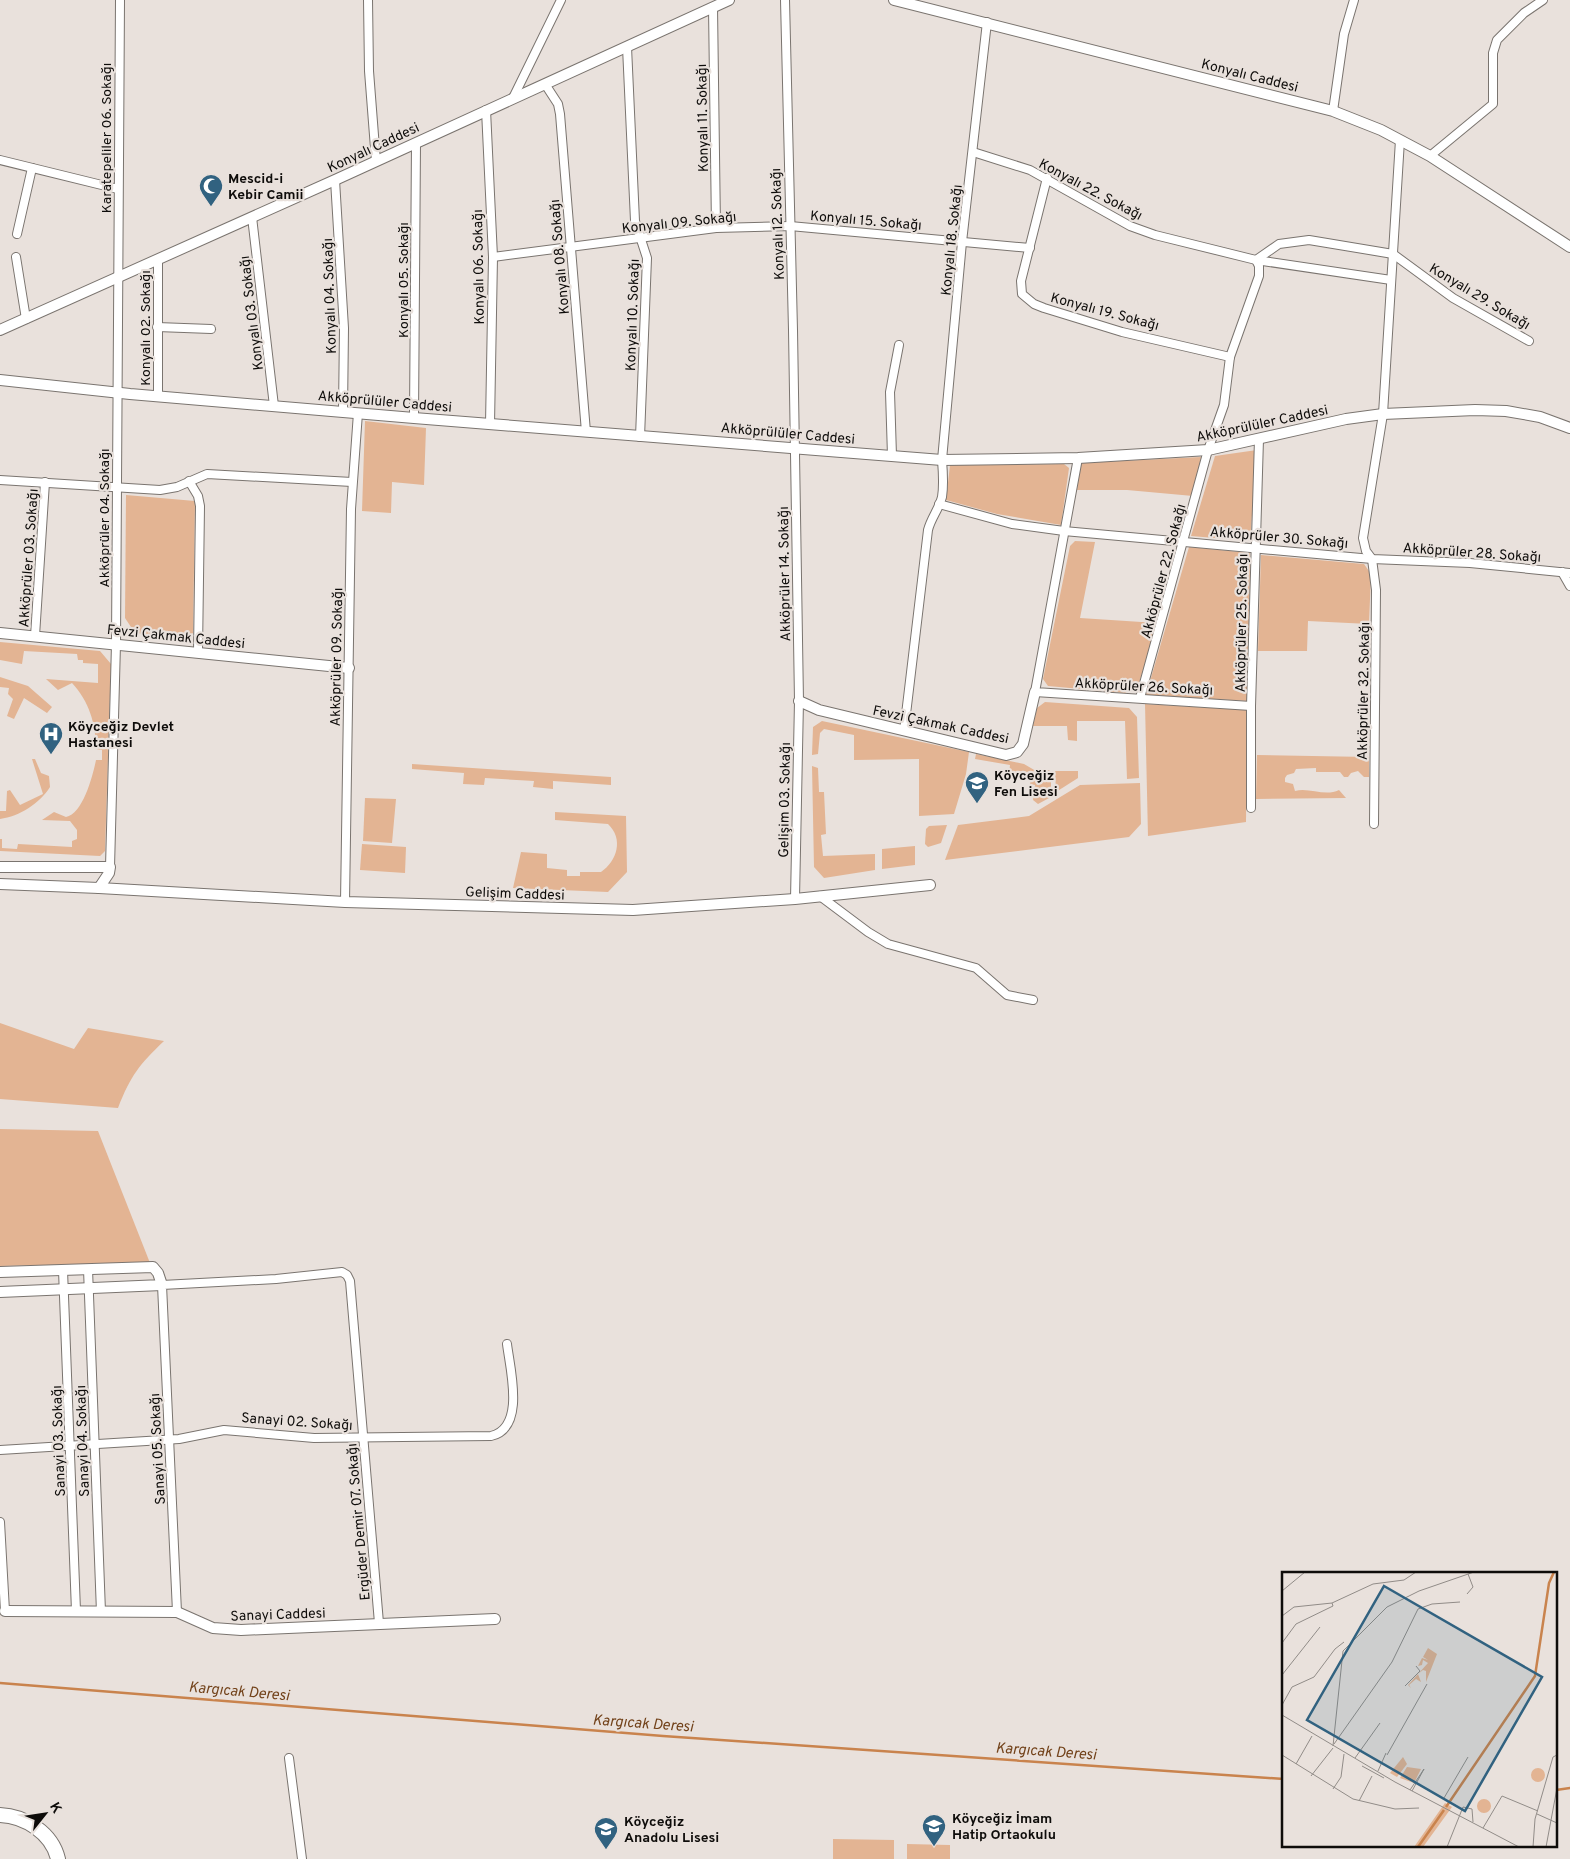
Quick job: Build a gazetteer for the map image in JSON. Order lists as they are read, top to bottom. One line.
{"streets":{"street":["Konyalı Caddesi","Konyalı 11. Sokağı","Karatepeliler 06. Sokağı","Konyalı 22. Sokağı","Konyalı 15. Sokağı","Konyalı 09. Sokağı","Konyalı 12. Sokağı","Konyalı 18. Sokağı","Konyalı 08. Sokağı","Konyalı 06. Sokağı","Konyalı 05. Sokağı","Konyalı 04. Sokağı","Konyalı 29. Sokağı","Konyalı 19. Sokağı","Konyalı 03. Sokağı","Konyalı 10. Sokağı","Konyalı 02. Sokağı","Akköprülüler Caddesi","Akköprüler 04. Sokağı","Akköprüler 30. Sokağı","Akköprüler 28. Sokağı","Akköprüler 03. Sokağı","Akköprüler 22. Sokağı","Akköprüler 14. Sokağı","Akköprüler 25. Sokağı","Fevzi Çakmak Caddesi","Akköprüler 09. Sokağı","Akköprüler 26. Sokağı","Akköprüler 32. Sokağı","Gelişim 03. Sokağı","Gelişim Caddesi","Sanayi 02. Sokağı","Sanayi 03. Sokağı","Sanayi 04. Sokağı","Sanayi 05. Sokağı","Ergüder Demir 07. Sokağı","Sanayi Caddesi"]},"crossings":[["Konyalı Caddesi","Konyalı 11. Sokağı"],["Konyalı Caddesi","Karatepeliler 06. Sokağı"],["Konyalı Caddesi","Konyalı 18. Sokağı"],["Konyalı Caddesi","Konyalı 08. Sokağı"],["Konyalı Caddesi","Konyalı 06. Sokağı"],["Konyalı Caddesi","Konyalı 05. Sokağı"],["Konyalı Caddesi","Konyalı 04. Sokağı"],["Konyalı Caddesi","Konyalı 03. Sokağı"],["Konyalı Caddesi","Konyalı 10. Sokağı"],["Konyalı Caddesi","Konyalı 02. Sokağı"],["Konyalı Caddesi","Akköprüler 32. Sokağı"],["Konyalı 11. Sokağı","Konyalı 09. Sokağı"],["Karatepeliler 06. Sokağı","Akköprülüler Caddesi"],["Karatepeliler 06. Sokağı","Akköprüler 04. Sokağı"],["Konyalı 22. Sokağı","Konyalı 18. Sokağı"],["Konyalı 22. Sokağı","Akköprüler 22. Sokağı"],["Konyalı 22. Sokağı","Akköprüler 32. Sokağı"],["Konyalı 15. Sokağı","Konyalı 09. Sokağı"],["Konyalı 15. Sokağı","Konyalı 12. Sokağı"],["Konyalı 15. Sokağı","Konyalı 18. Sokağı"],["Konyalı 15. Sokağı","Konyalı 19. Sokağı"],["Konyalı 09. Sokağı","Konyalı 12. Sokağı"],["Konyalı 09. Sokağı","Konyalı 08. Sokağı"],["Konyalı 09. Sokağı","Konyalı 06. Sokağı"],["Konyalı 09. Sokağı","Konyalı 10. Sokağı"],["Konyalı 12. Sokağı","Akköprülüler Caddesi"],["Konyalı 12. Sokağı","Akköprüler 14. Sokağı"],["Konyalı 18. Sokağı","Akköprülüler Caddesi"],["Konyalı 18. Sokağı","Akköprüler 30. Sokağı"],["Konyalı 18. Sokağı","Fevzi Çakmak Caddesi"],["Konyalı 08. Sokağı","Akköprülüler Caddesi"],["Konyalı 06. Sokağı","Akköprülüler Caddesi"],["Konyalı 05. Sokağı","Akköprülüler Caddesi"],["Konyalı 04. Sokağı","Akköprülüler Caddesi"],["Konyalı 29. Sokağı","Akköprüler 32. Sokağı"],["Konyalı 19. Sokağı","Akköprüler 22. Sokağı"],["Konyalı 03. Sokağı","Akköprülüler Caddesi"],["Konyalı 10. Sokağı","Akköprülüler Caddesi"],["Konyalı 02. Sokağı","Akköprülüler Caddesi"],["Akköprülüler Caddesi","Akköprüler 04. Sokağı"],["Akköprülüler Caddesi","Akköprüler 22. Sokağı"],["Akköprülüler Caddesi","Akköprüler 14. Sokağı"],["Akköprülüler Caddesi","Akköprüler 25. Sokağı"],["Akköprülüler Caddesi","Akköprüler 09. Sokağı"],["Akköprülüler Caddesi","Akköprüler 32. Sokağı"],["Akköprüler 04. Sokağı","Fevzi Çakmak Caddesi"],["Akköprüler 30. Sokağı","Akköprüler 28. Sokağı"],["Akköprüler 30. Sokağı","Akköprüler 22. Sokağı"],["Akköprüler 30. Sokağı","Akköprüler 25. Sokağı"],["Akköprüler 30. Sokağı","Akköprüler 32. Sokağı"],["Akköprüler 28. Sokağı","Akköprüler 32. Sokağı"],["Akköprüler 03. Sokağı","Fevzi Çakmak Caddesi"],["Akköprüler 22. Sokağı","Akköprüler 26. Sokağı"],["Akköprüler 14. Sokağı","Fevzi Çakmak Caddesi"],["Akköprüler 14. Sokağı","Gelişim 03. Sokağı"],["Akköprüler 25. Sokağı","Akköprüler 26. Sokağı"],["Fevzi Çakmak Caddesi","Akköprüler 09. Sokağı"],["Fevzi Çakmak Caddesi","Akköprüler 26. Sokağı"],["Fevzi Çakmak Caddesi","Gelişim 03. Sokağı"],["Akköprüler 09. Sokağı","Gelişim Caddesi"],["Gelişim 03. Sokağı","Gelişim Caddesi"],["Sanayi 02. Sokağı","Sanayi 03. Sokağı"],["Sanayi 02. Sokağı","Sanayi 04. Sokağı"],["Sanayi 02. Sokağı","Sanayi 05. Sokağı"],["Sanayi 02. Sokağı","Ergüder Demir 07. Sokağı"],["Sanayi 03. Sokağı","Sanayi Caddesi"],["Sanayi 04. Sokağı","Sanayi Caddesi"],["Sanayi 05. Sokağı","Ergüder Demir 07. Sokağı"],["Sanayi 05. Sokağı","Sanayi Caddesi"],["Ergüder Demir 07. Sokağı","Sanayi Caddesi"]],"water":["Kargıcak Deresi"],"places":{"mosque":["Mescid-i Kebir Camii"],"hospital":["Köyceğiz Devlet Hastanesi"],"school or university":["Köyceğiz Fen Lisesi","Köyceğiz İmam Hatip Ortaokulu","Köyceğiz Anadolu Lisesi"]},"north":"top right"}
